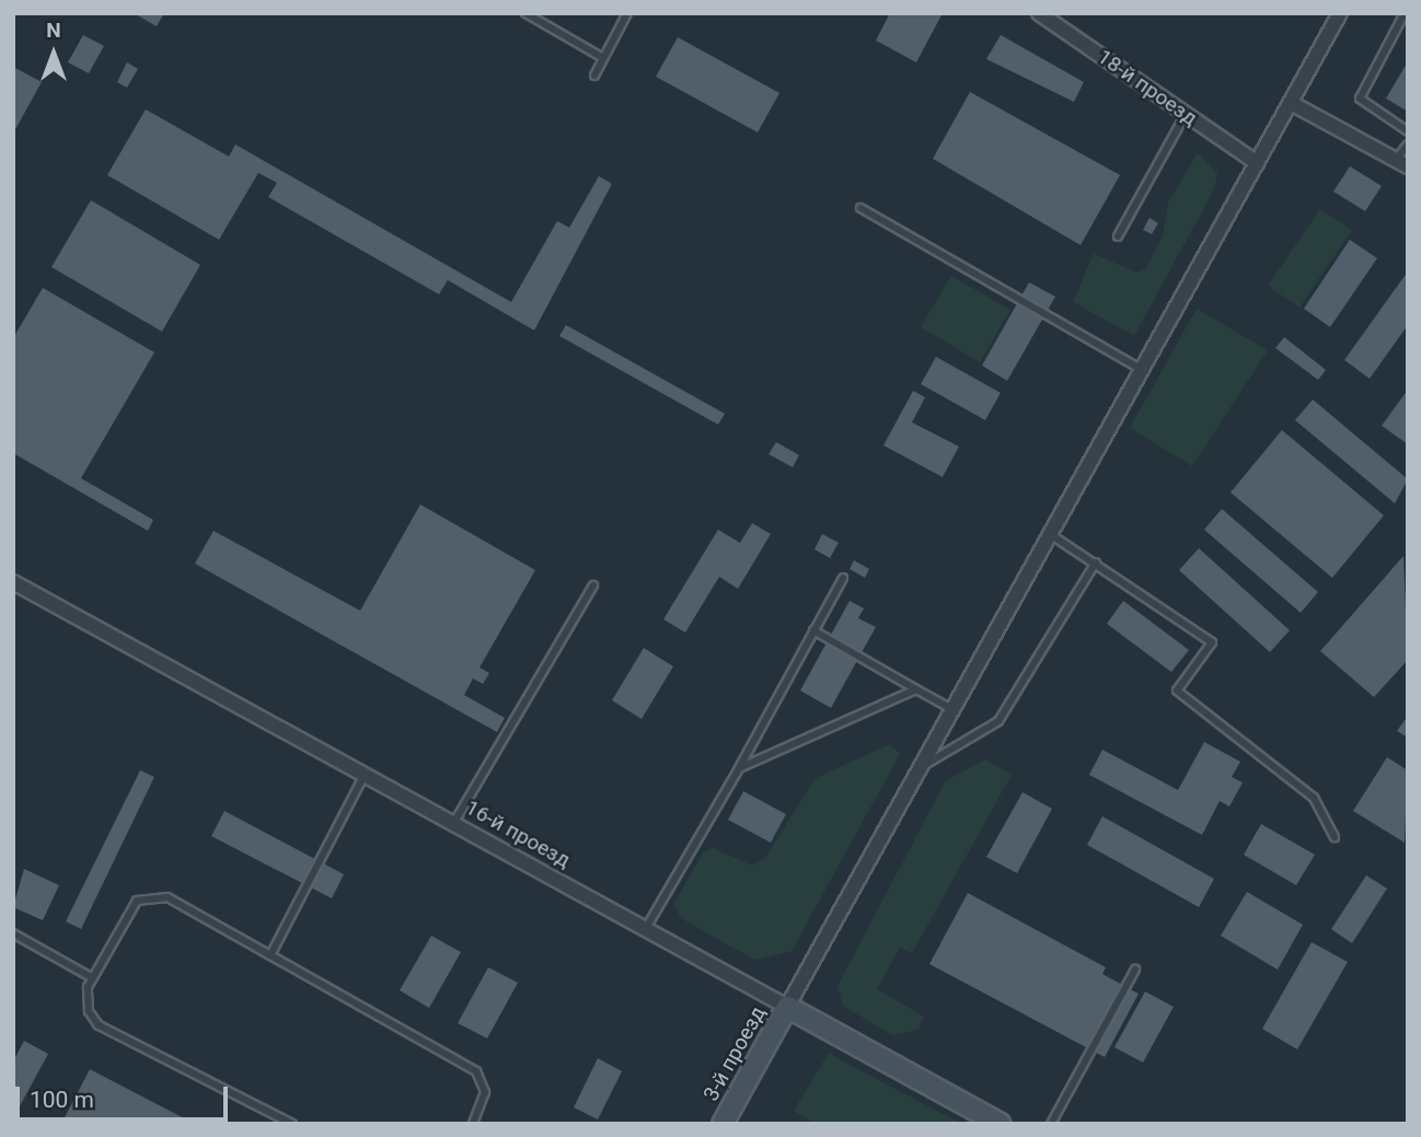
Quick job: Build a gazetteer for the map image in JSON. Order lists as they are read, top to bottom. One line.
{"streets":{"street":["18-й проезд","16-й проезд","3-й проезд"]},"crossings":[["16-й проезд","3-й проезд"]],"scale_bar":"100 m","north":"top"}
